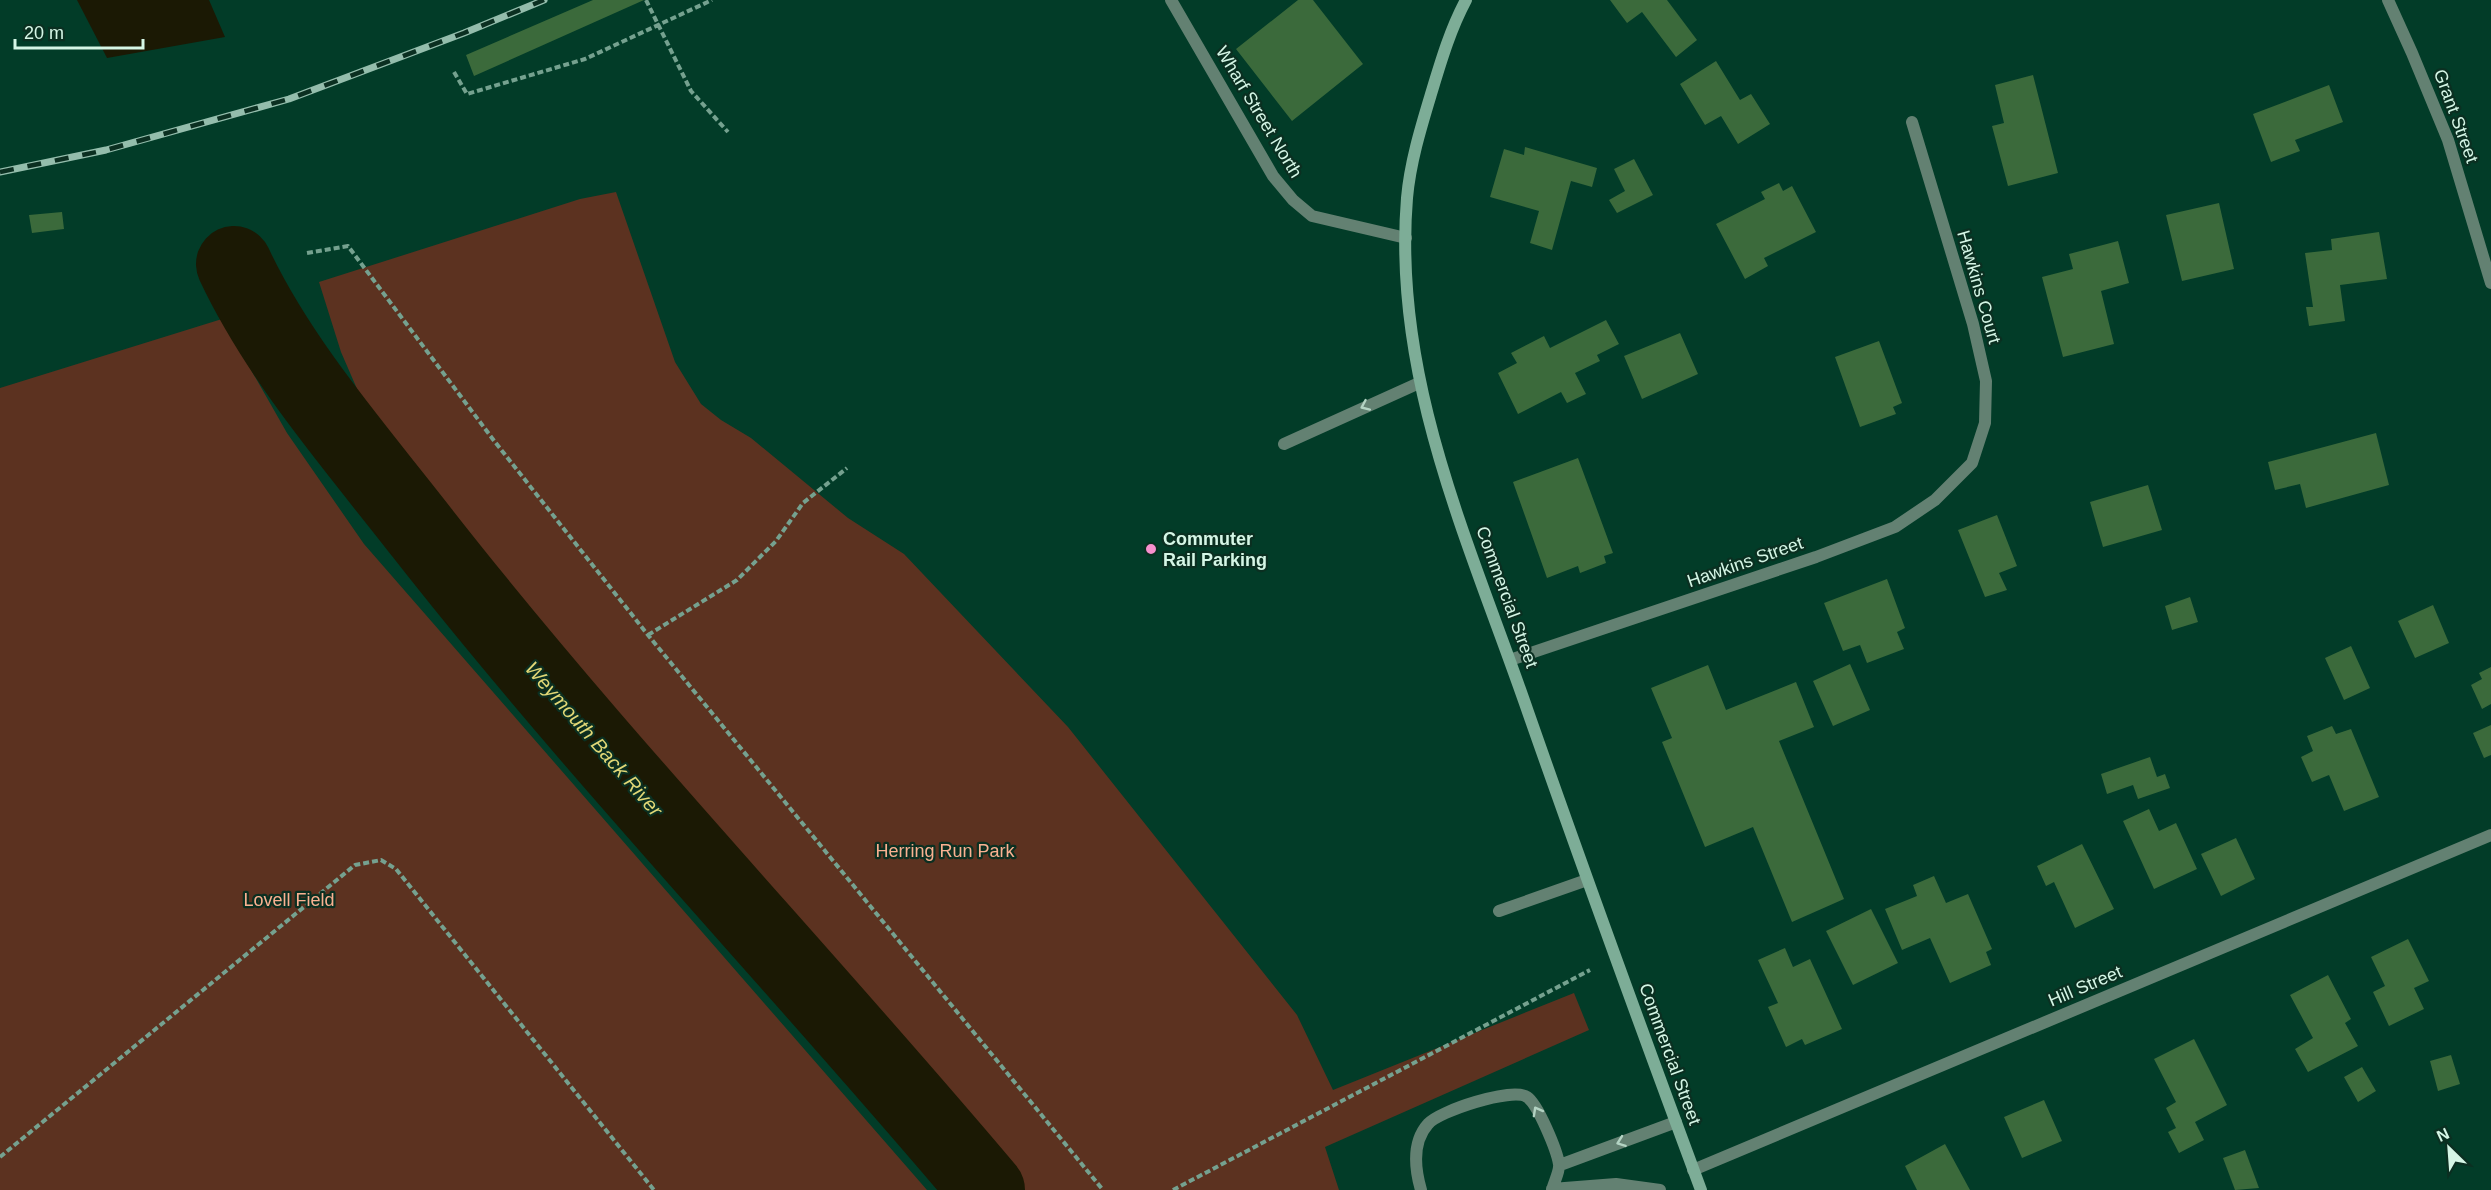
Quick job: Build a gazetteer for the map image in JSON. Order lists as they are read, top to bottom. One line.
{"streets":{"main road":["Commercial Street"],"street":["Wharf Street North","Grant Street","Hawkins Court","Hawkins Street","Hill Street"]},"crossings":[["Wharf Street North","Commercial Street"],["Hawkins Court","Hawkins Street"],["Hawkins Street","Commercial Street"],["Commercial Street","Hill Street"]],"water":["Weymouth Back River"],"parks":["Herring Run Park","Lovell Field"],"places":["Commuter Rail Parking"],"scale_bar":"20 m","north":"top left"}
